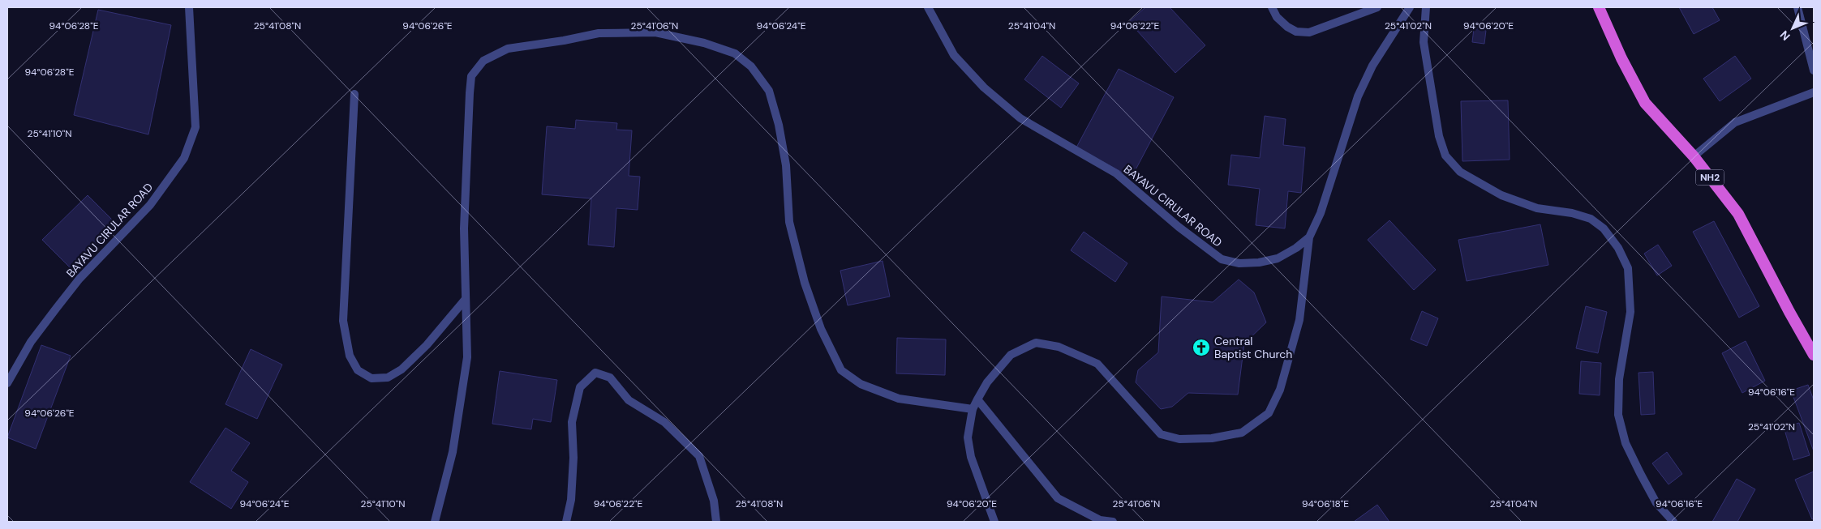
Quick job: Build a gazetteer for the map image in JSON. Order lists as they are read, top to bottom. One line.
{"streets":{"highway":["NH2"],"street":["BAYAVU CIRULAR ROAD"]},"places":{"church":["Central Baptist Church"]},"north":"bottom left","coordinates":["94°06'28\"E","94°06'26\"E","94°06'24\"E","94°06'22\"E","94°06'20\"E","25°41'08\"N","25°41'06\"N","25°41'04\"N","25°41'02\"N","25°41'10\"N","94°06'16\"E","94°06'18\"E"]}
